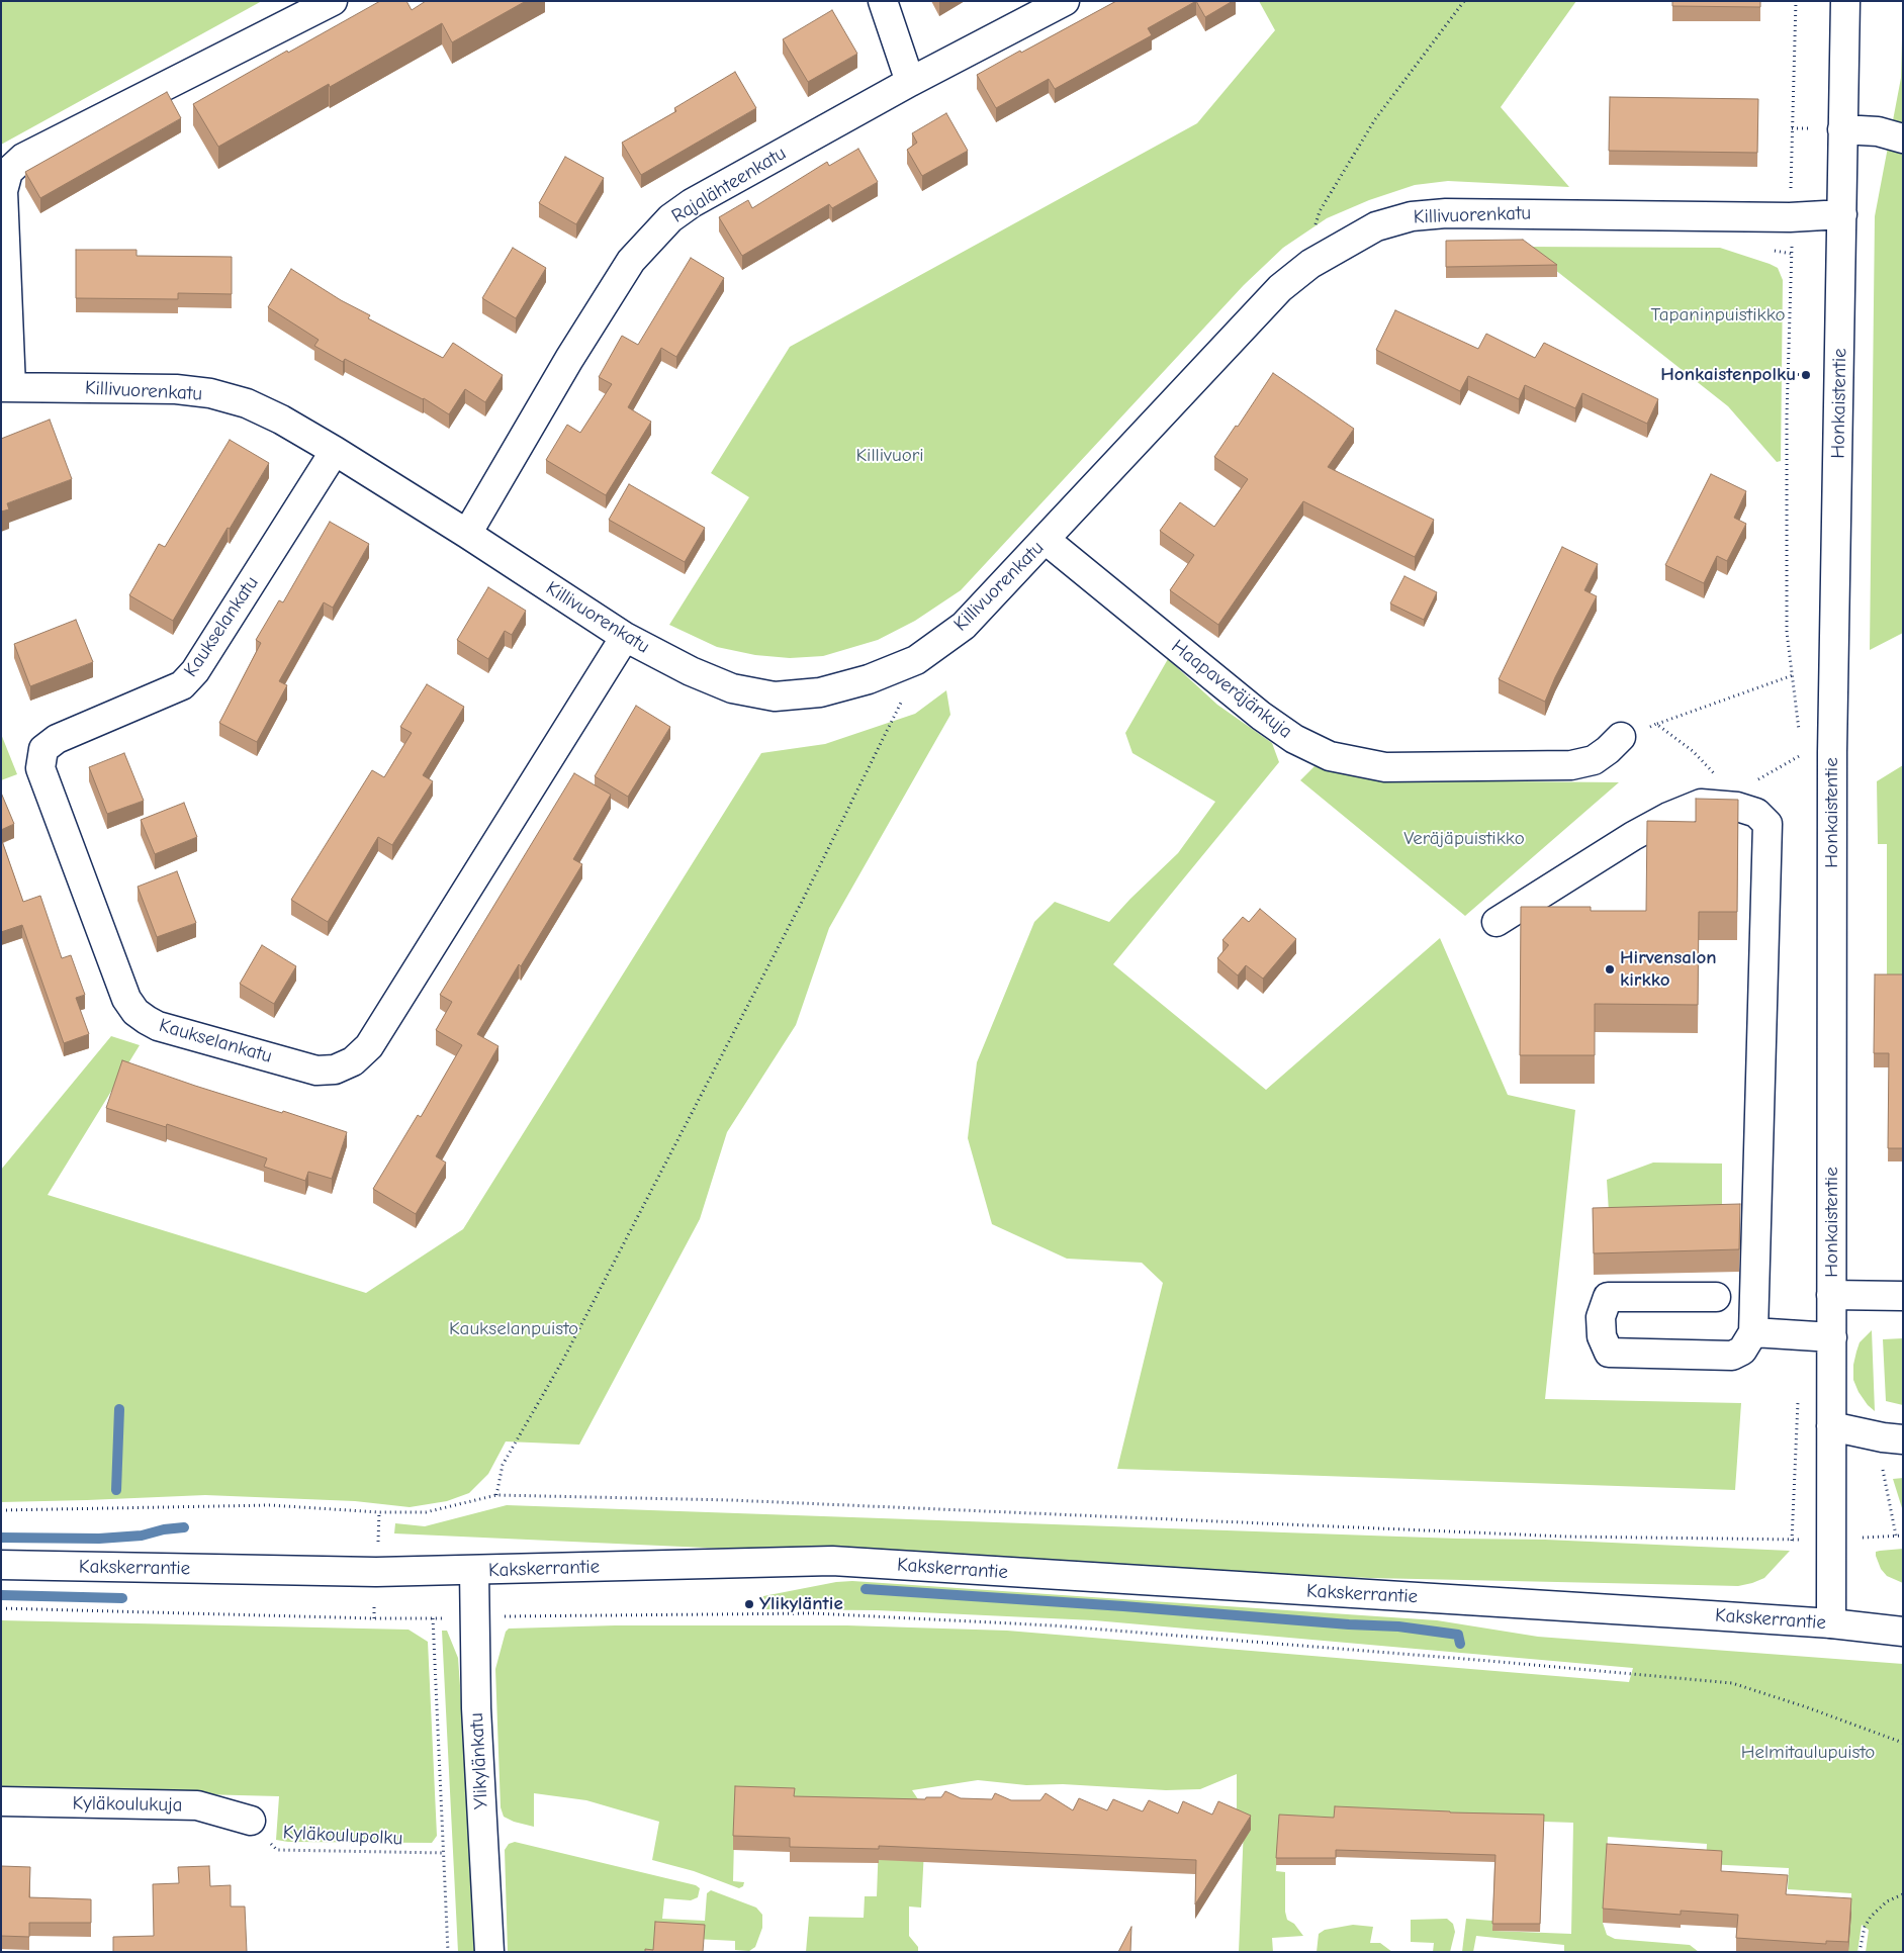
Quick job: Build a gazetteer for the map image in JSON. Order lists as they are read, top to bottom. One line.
{"streets":{"street":["Rajalähteenkatu","Killivuorenkatu","Honkaistentie","Kaukselankatu","Haapaveräjänkuja","Kakskerrantie","Ylikylänkatu","Kyläkoulukuja"],"path":["Kyläkoulupolku"]},"crossings":[["Rajalähteenkatu","Killivuorenkatu"],["Killivuorenkatu","Honkaistentie"],["Killivuorenkatu","Kaukselankatu"],["Killivuorenkatu","Haapaveräjänkuja"],["Honkaistentie","Kakskerrantie"],["Kakskerrantie","Ylikylänkatu"],["Kyläkoulukuja","Kyläkoulupolku"]],"parks":["Tapaninpuistikko","Killivuori","Veräjäpuistikko","Kaukselanpuisto","Helmitaulupuisto"],"places":["Honkaistenpolku","Hirvensalon kirkko","Ylikyläntie"]}
